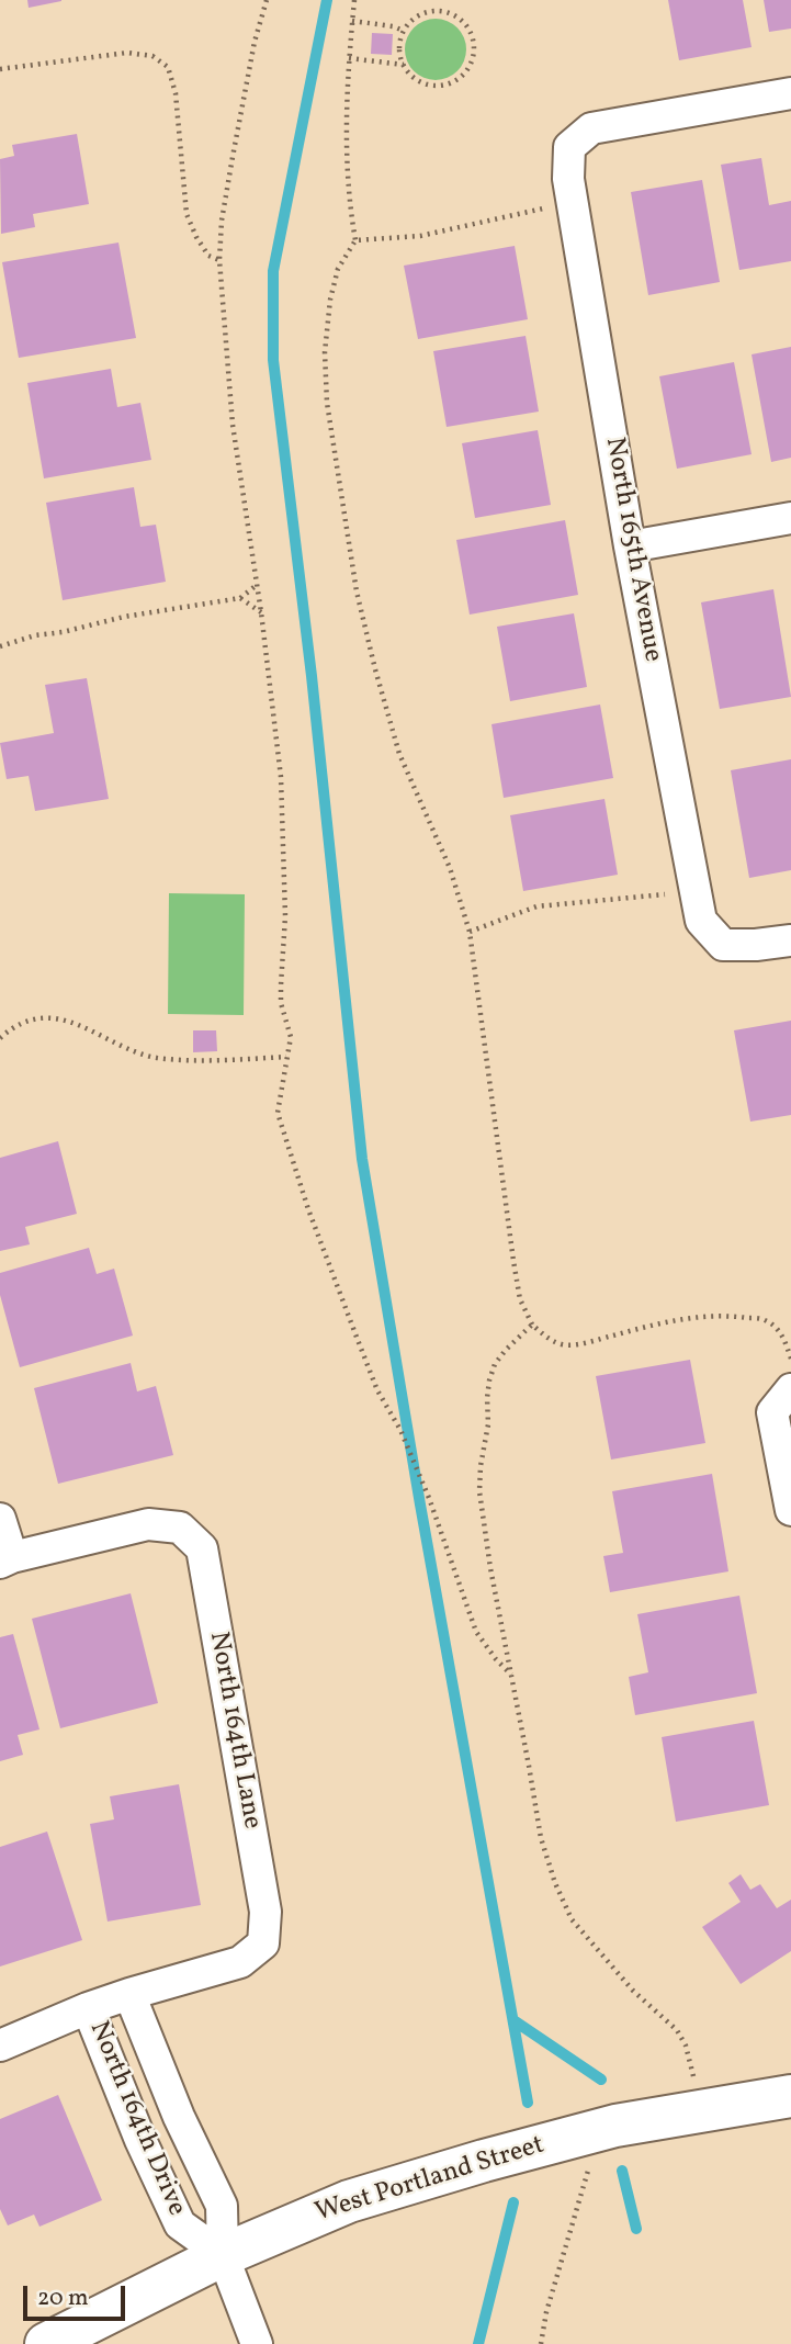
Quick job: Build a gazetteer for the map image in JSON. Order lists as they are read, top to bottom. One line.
{"streets":{"street":["North 165th Avenue","North 164th Lane","North 164th Drive","West Portland Street"]},"crossings":[["North 164th Lane","North 164th Drive"],["North 164th Drive","West Portland Street"]],"scale_bar":"20 m"}
